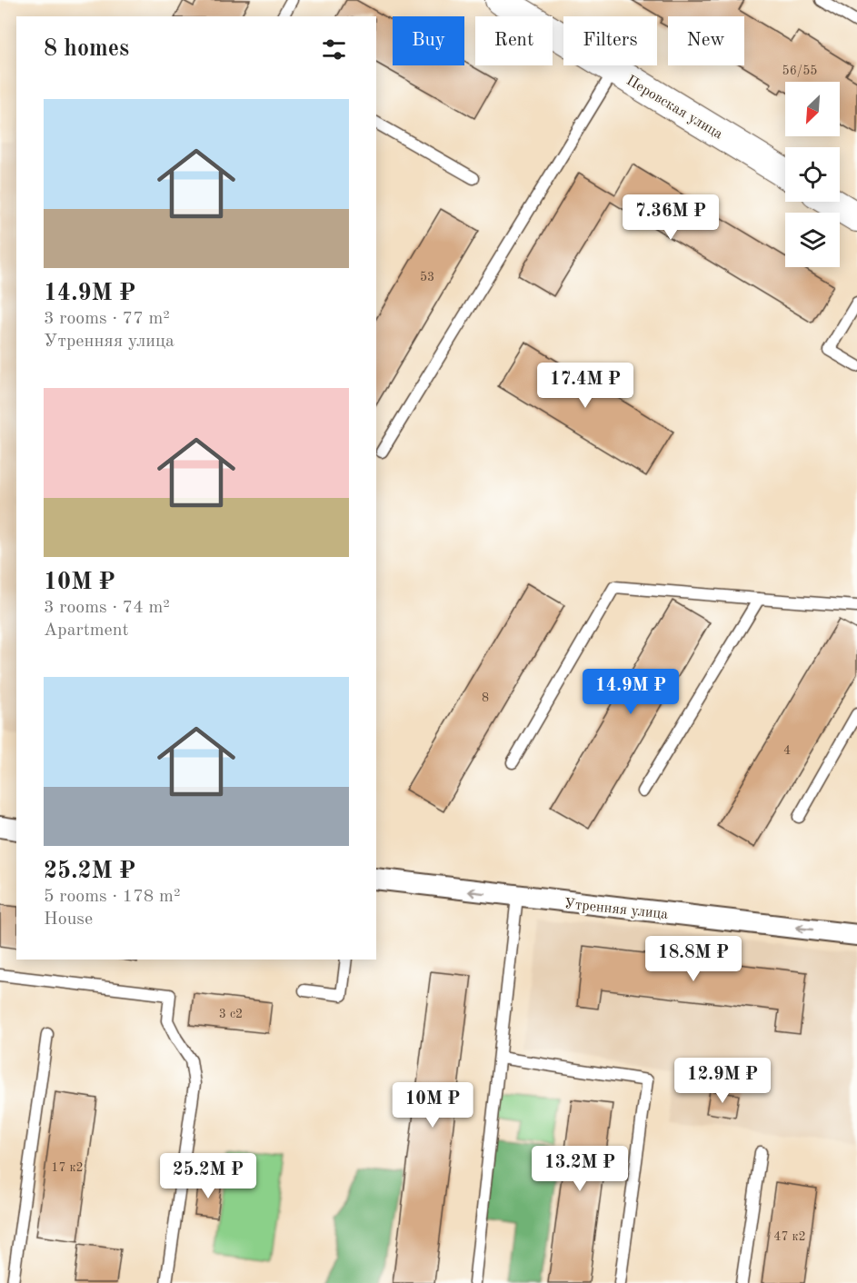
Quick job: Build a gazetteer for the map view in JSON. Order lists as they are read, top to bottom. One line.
{"streets":{"main road":["Перовская улица"],"street":["Утренняя улица"]},"one_way":["Утренняя улица"],"house_numbers":["56/55","53","8","4","3 с2","17 к2","47 к2"],"north":"bottom left","page":{"chip":["Buy","Rent","Filters","New"],"heading":"8 homes","list":[{"name":"14.9M ₽","note":"3 rooms · 77 m² · Утренняя улица"},{"name":"10M ₽","note":"3 rooms · 74 m² · Apartment"},{"name":"25.2M ₽","note":"5 rooms · 178 m² · House"}],"price":["7.36M ₽","17.4M ₽","14.9M ₽","18.8M ₽","12.9M ₽","10M ₽","13.2M ₽","25.2M ₽"]}}
